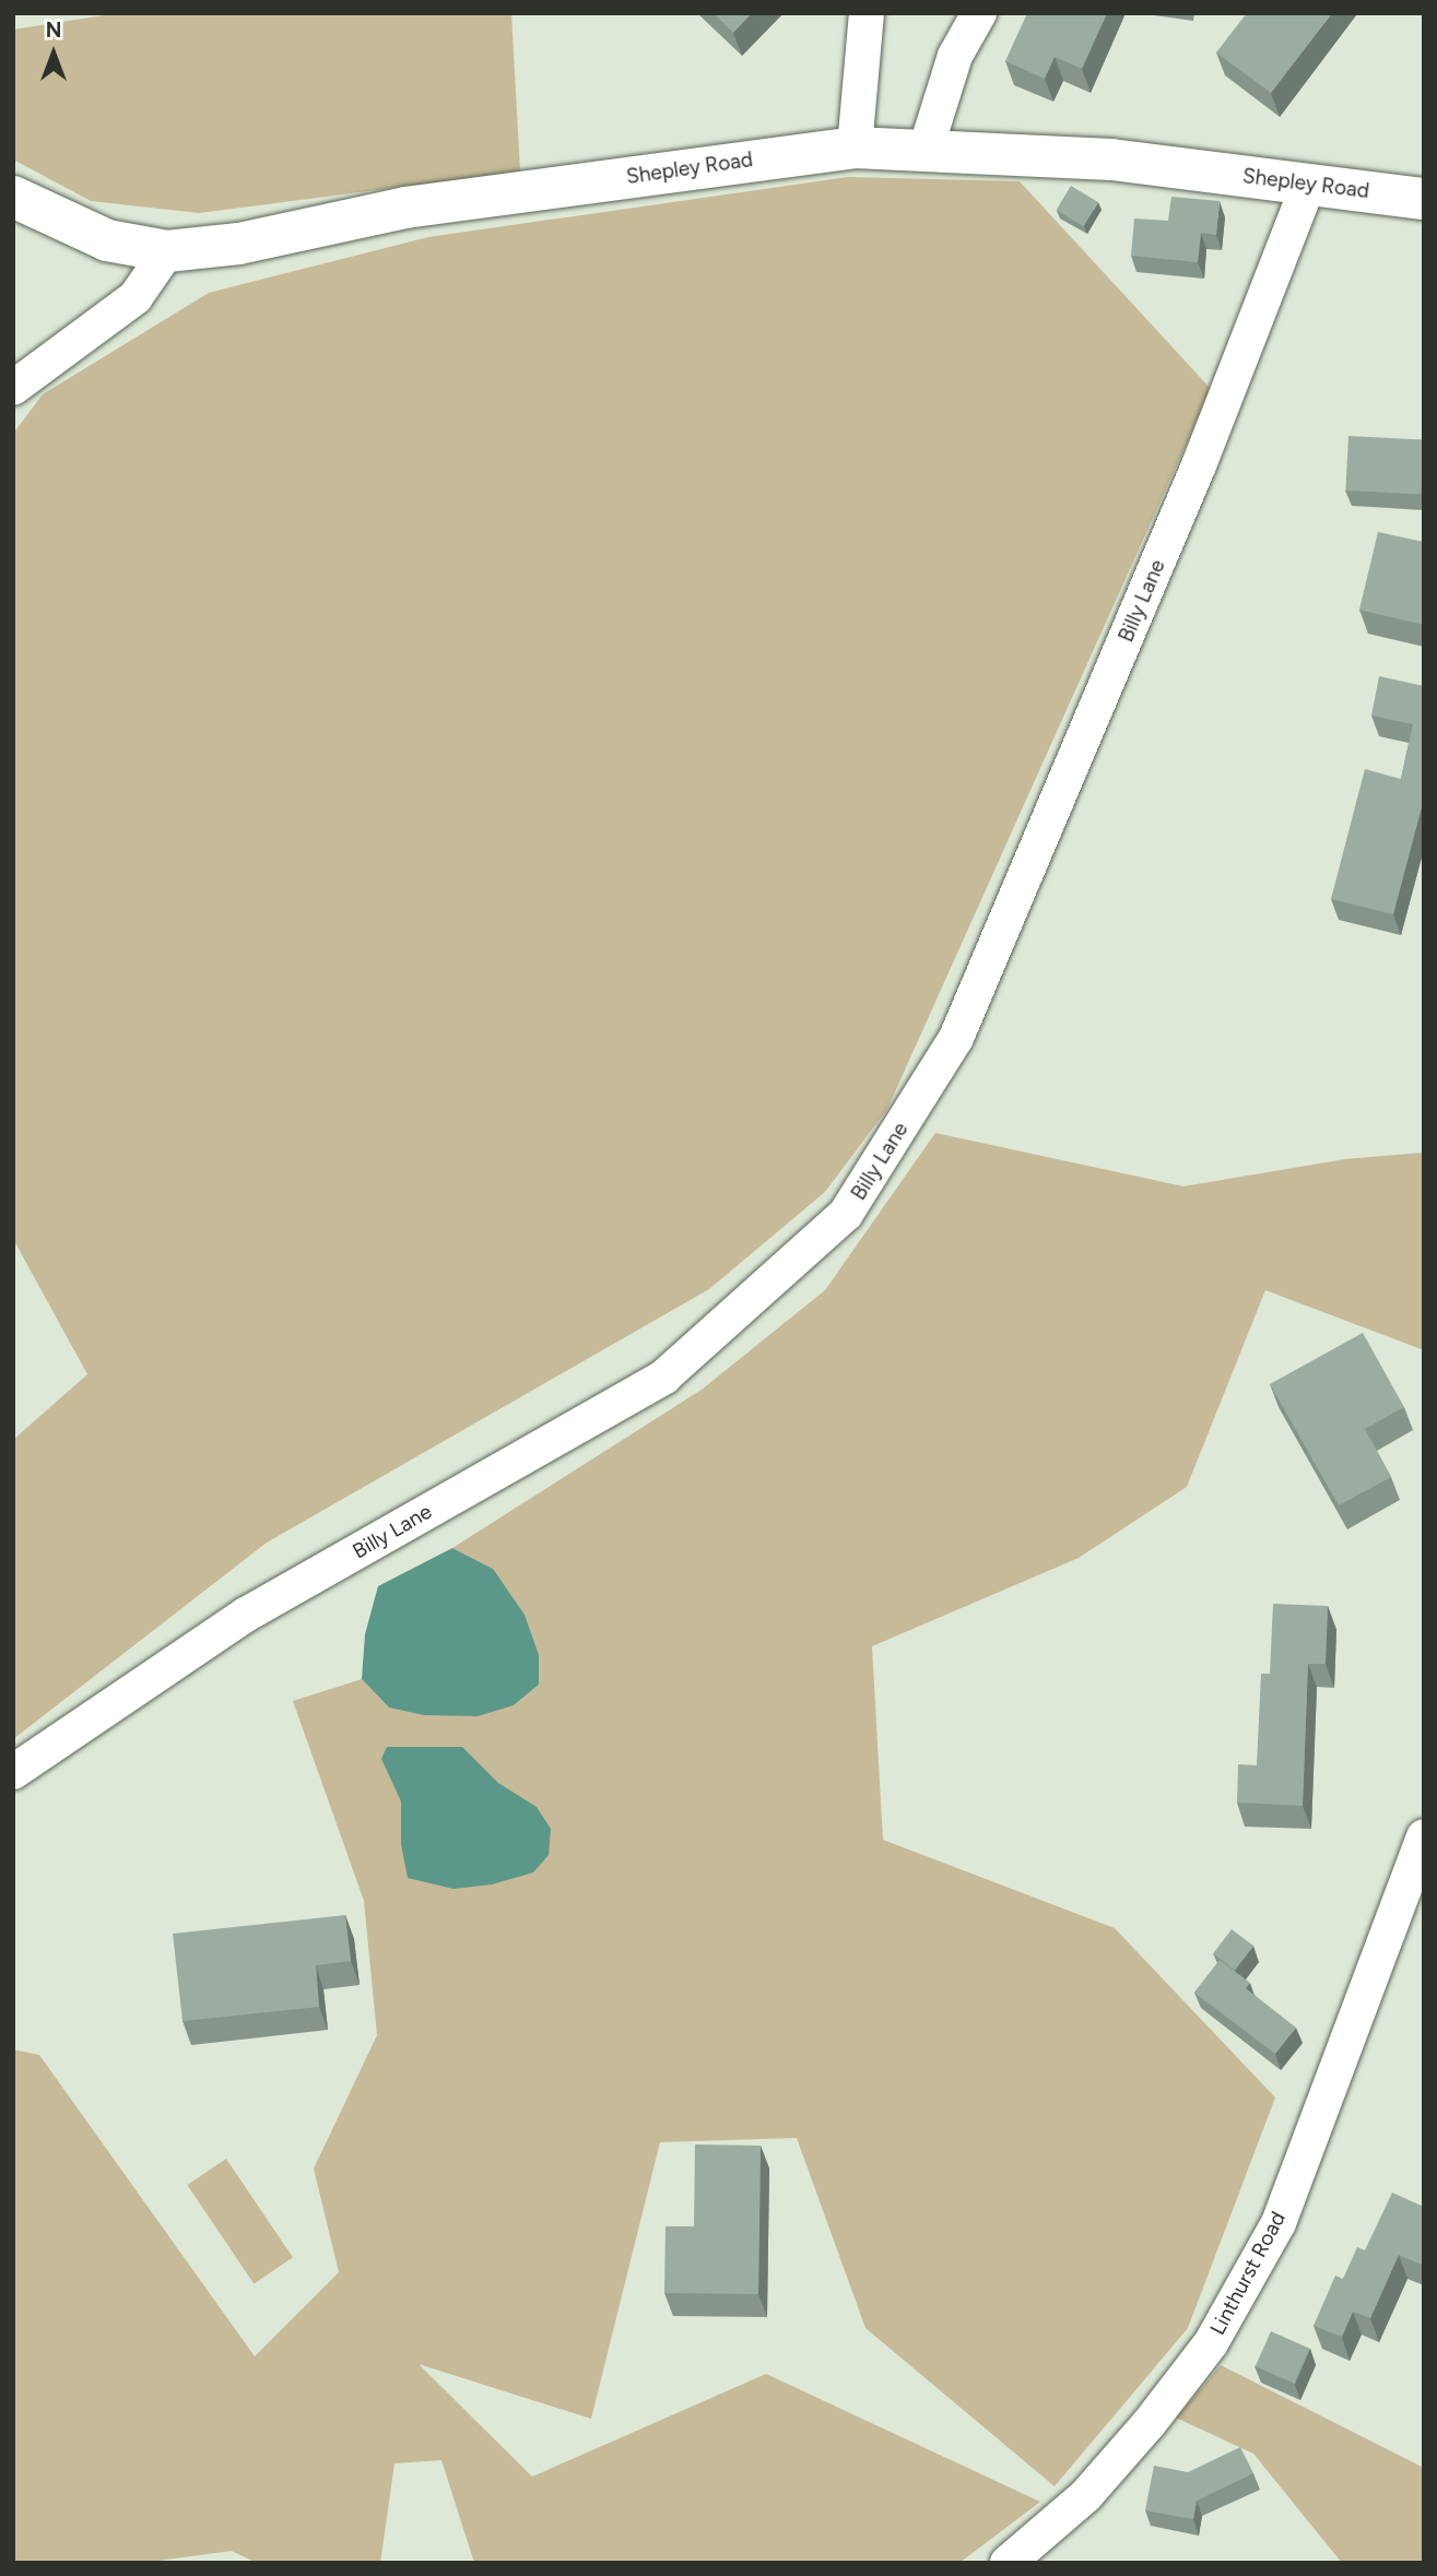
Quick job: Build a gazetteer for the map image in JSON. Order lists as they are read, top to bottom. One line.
{"streets":{"street":["Shepley Road","Billy Lane","Linthurst Road"]},"crossings":[["Shepley Road","Billy Lane"]],"north":"top"}
